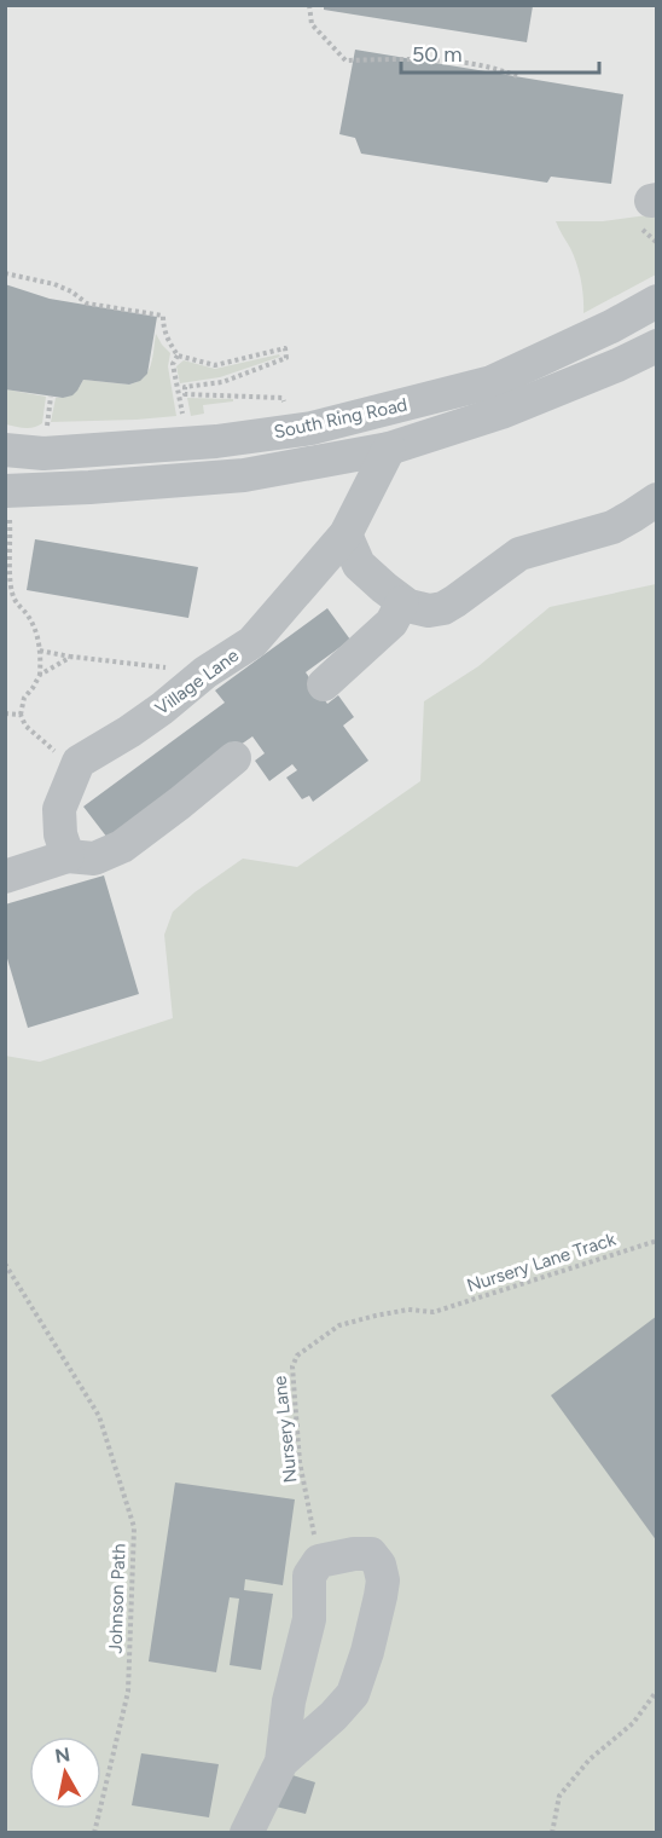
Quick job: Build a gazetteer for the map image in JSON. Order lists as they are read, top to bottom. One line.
{"streets":{"street":["South Ring Road","Village Lane"],"path":["Nursery Lane Track","Nursery Lane","Johnson Path"]},"crossings":[["South Ring Road","Village Lane"],["Nursery Lane Track","Nursery Lane"]],"scale_bar":"50 m","north":"top"}
